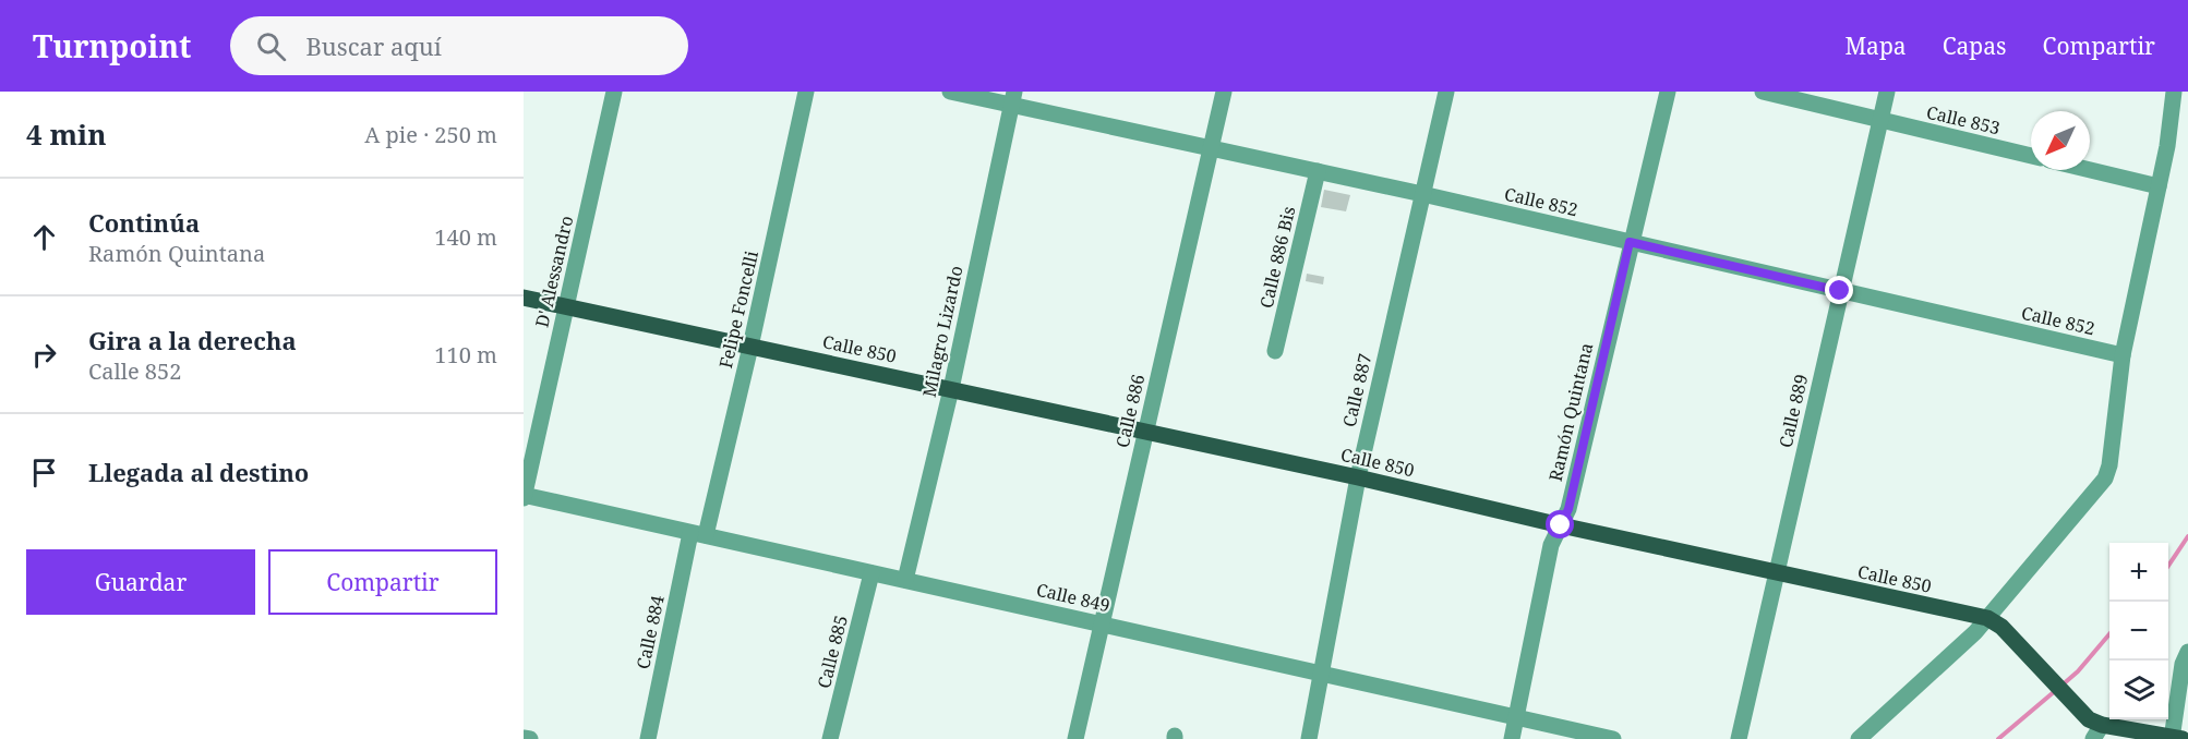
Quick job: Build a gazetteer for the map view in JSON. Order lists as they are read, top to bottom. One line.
{"streets":{"main road":["Calle 850"],"street":["Calle 853","Calle 852","Calle 886 Bis","D' Alessandro","Felipe Foncelli","Milagro Lizardo","Calle 887","Calle 886","Calle 889","Ramón Quintana","Calle 849","Calle 884","Calle 885"]},"crossings":[["Calle 853","Calle 889"],["Calle 852","Calle 886 Bis"],["Calle 852","Milagro Lizardo"],["Calle 852","Calle 887"],["Calle 852","Calle 886"],["Calle 852","Calle 889"],["Calle 852","Ramón Quintana"],["D' Alessandro","Calle 850"],["D' Alessandro","Calle 849"],["Felipe Foncelli","Calle 850"],["Felipe Foncelli","Calle 849"],["Felipe Foncelli","Calle 884"],["Milagro Lizardo","Calle 850"],["Milagro Lizardo","Calle 849"],["Calle 850","Calle 887"],["Calle 850","Calle 886"],["Calle 850","Calle 889"],["Calle 850","Ramón Quintana"],["Calle 887","Calle 849"],["Calle 886","Calle 849"],["Ramón Quintana","Calle 849"],["Calle 849","Calle 884"],["Calle 849","Calle 885"]],"north":"bottom left","page":{"header":"Turnpoint","search":"Buscar aquí","nav":["Mapa","Capas","Compartir"],"heading":["4 min","A pie · 250 m"],"list":[["Continúa","Ramón Quintana","140 m"],["Gira a la derecha","Calle 852","110 m"],"Llegada al destino"],"buttons":["Guardar","Compartir"],"map_buttons":["+","−"]}}
